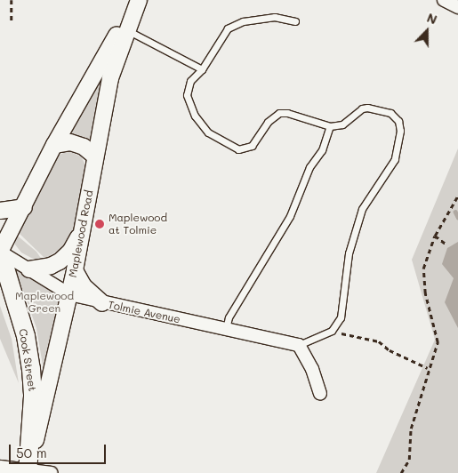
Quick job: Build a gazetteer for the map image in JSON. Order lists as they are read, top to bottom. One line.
{"streets":{"main road":["Cook Street"],"street":["Maplewood Road","Tolmie Avenue"]},"crossings":[["Maplewood Road","Tolmie Avenue"],["Maplewood Road","Cook Street"],["Tolmie Avenue","Cook Street"]],"parks":["Maplewood Green"],"places":["Maplewood at Tolmie"],"scale_bar":"50 m","north":"top"}
